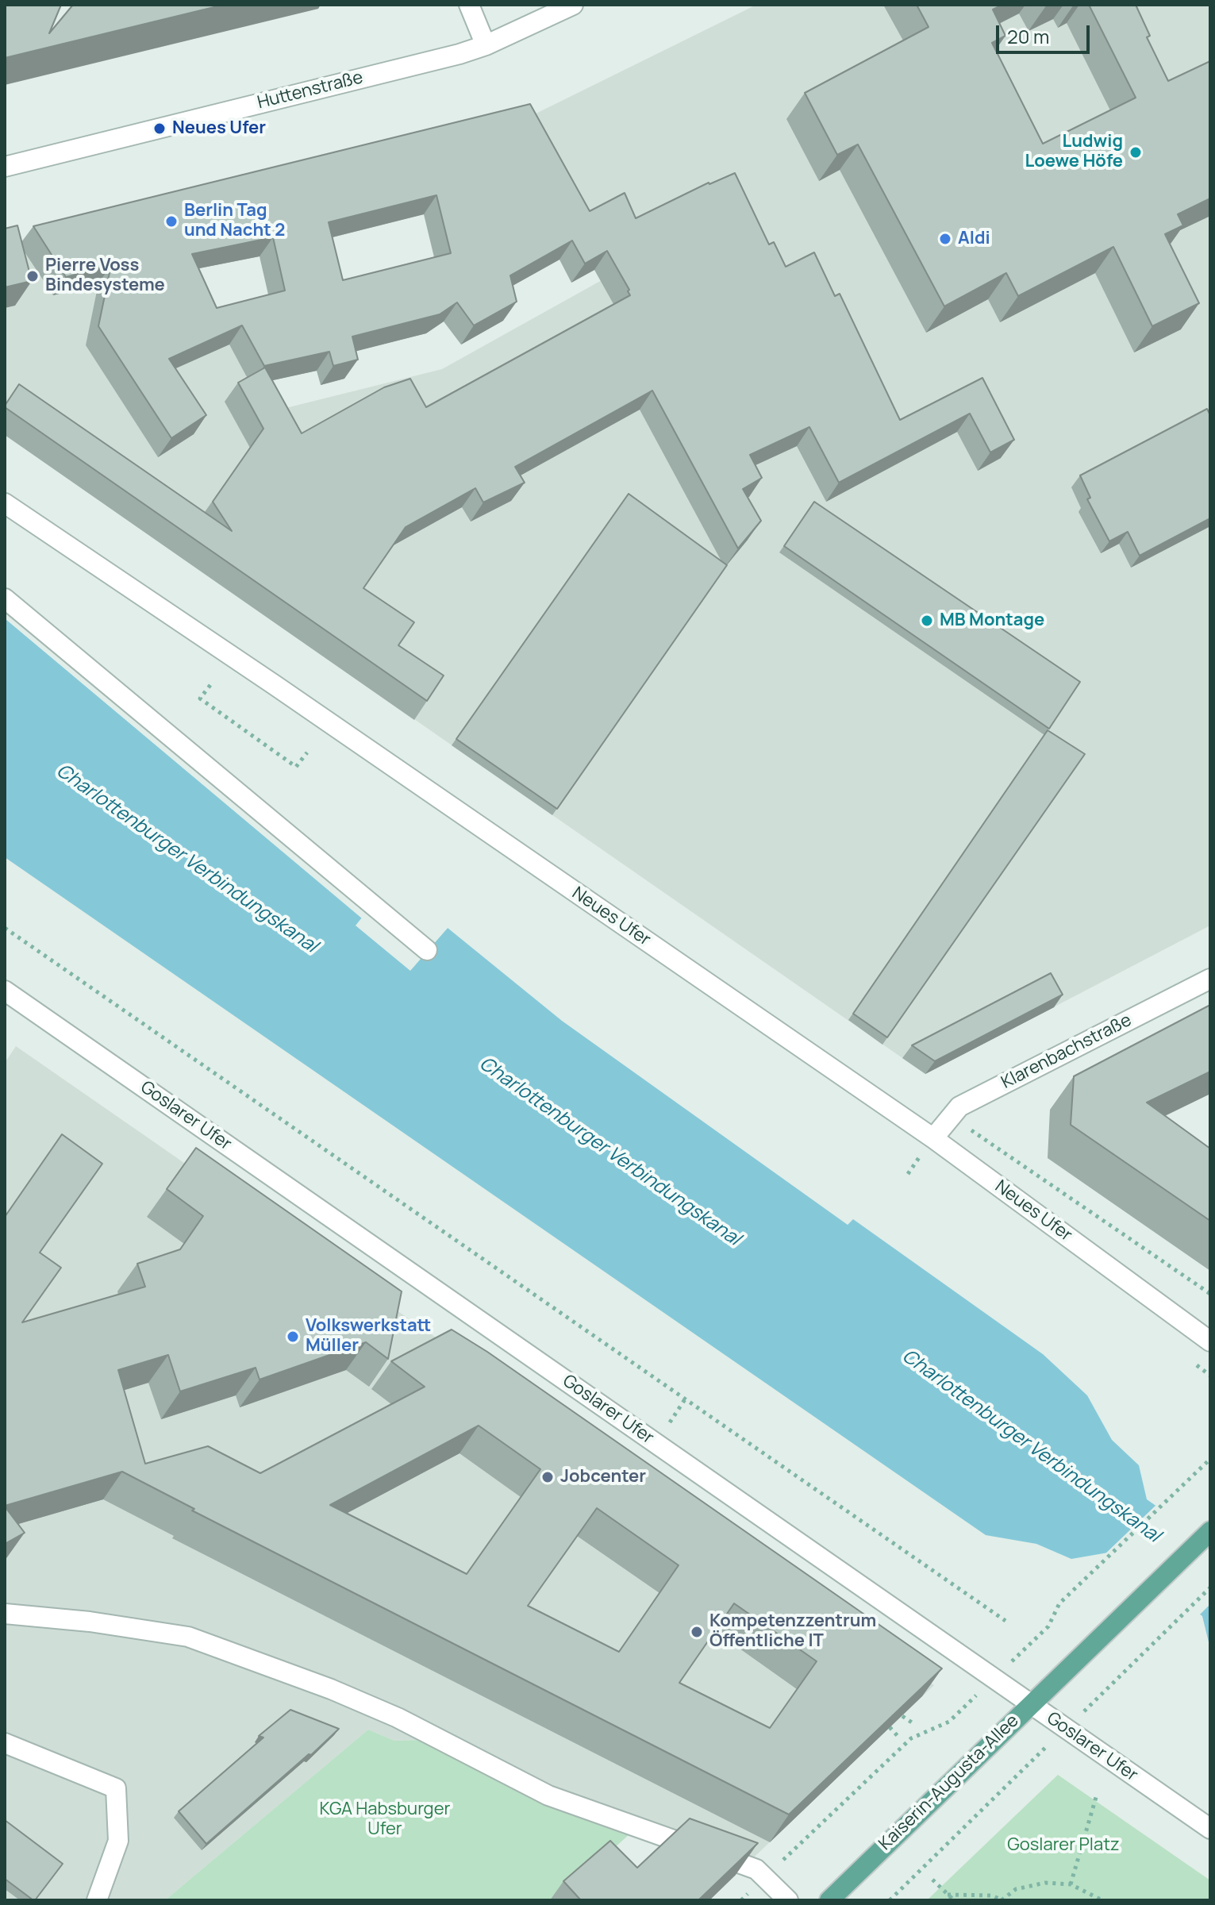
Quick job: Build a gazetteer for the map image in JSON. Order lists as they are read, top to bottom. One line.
{"streets":{"main road":["Kaiserin-Augusta-Allee"],"street":["Huttenstraße","Neues Ufer","Klarenbachstraße","Goslarer Ufer"]},"crossings":[["Neues Ufer","Klarenbachstraße"],["Goslarer Ufer","Kaiserin-Augusta-Allee"]],"water":["Charlottenburger Verbindungskanal"],"parks":["KGA Habsburger Ufer","Goslarer Platz"],"places":["Neues Ufer","Ludwig Loewe Höfe","Berlin Tag und Nacht 2","Aldi","Pierre Voss Bindesysteme","MB Montage","Volkswerkstatt Müller","Jobcenter","Kompetenzzentrum Öffentliche IT"],"scale_bar":"20 m"}
